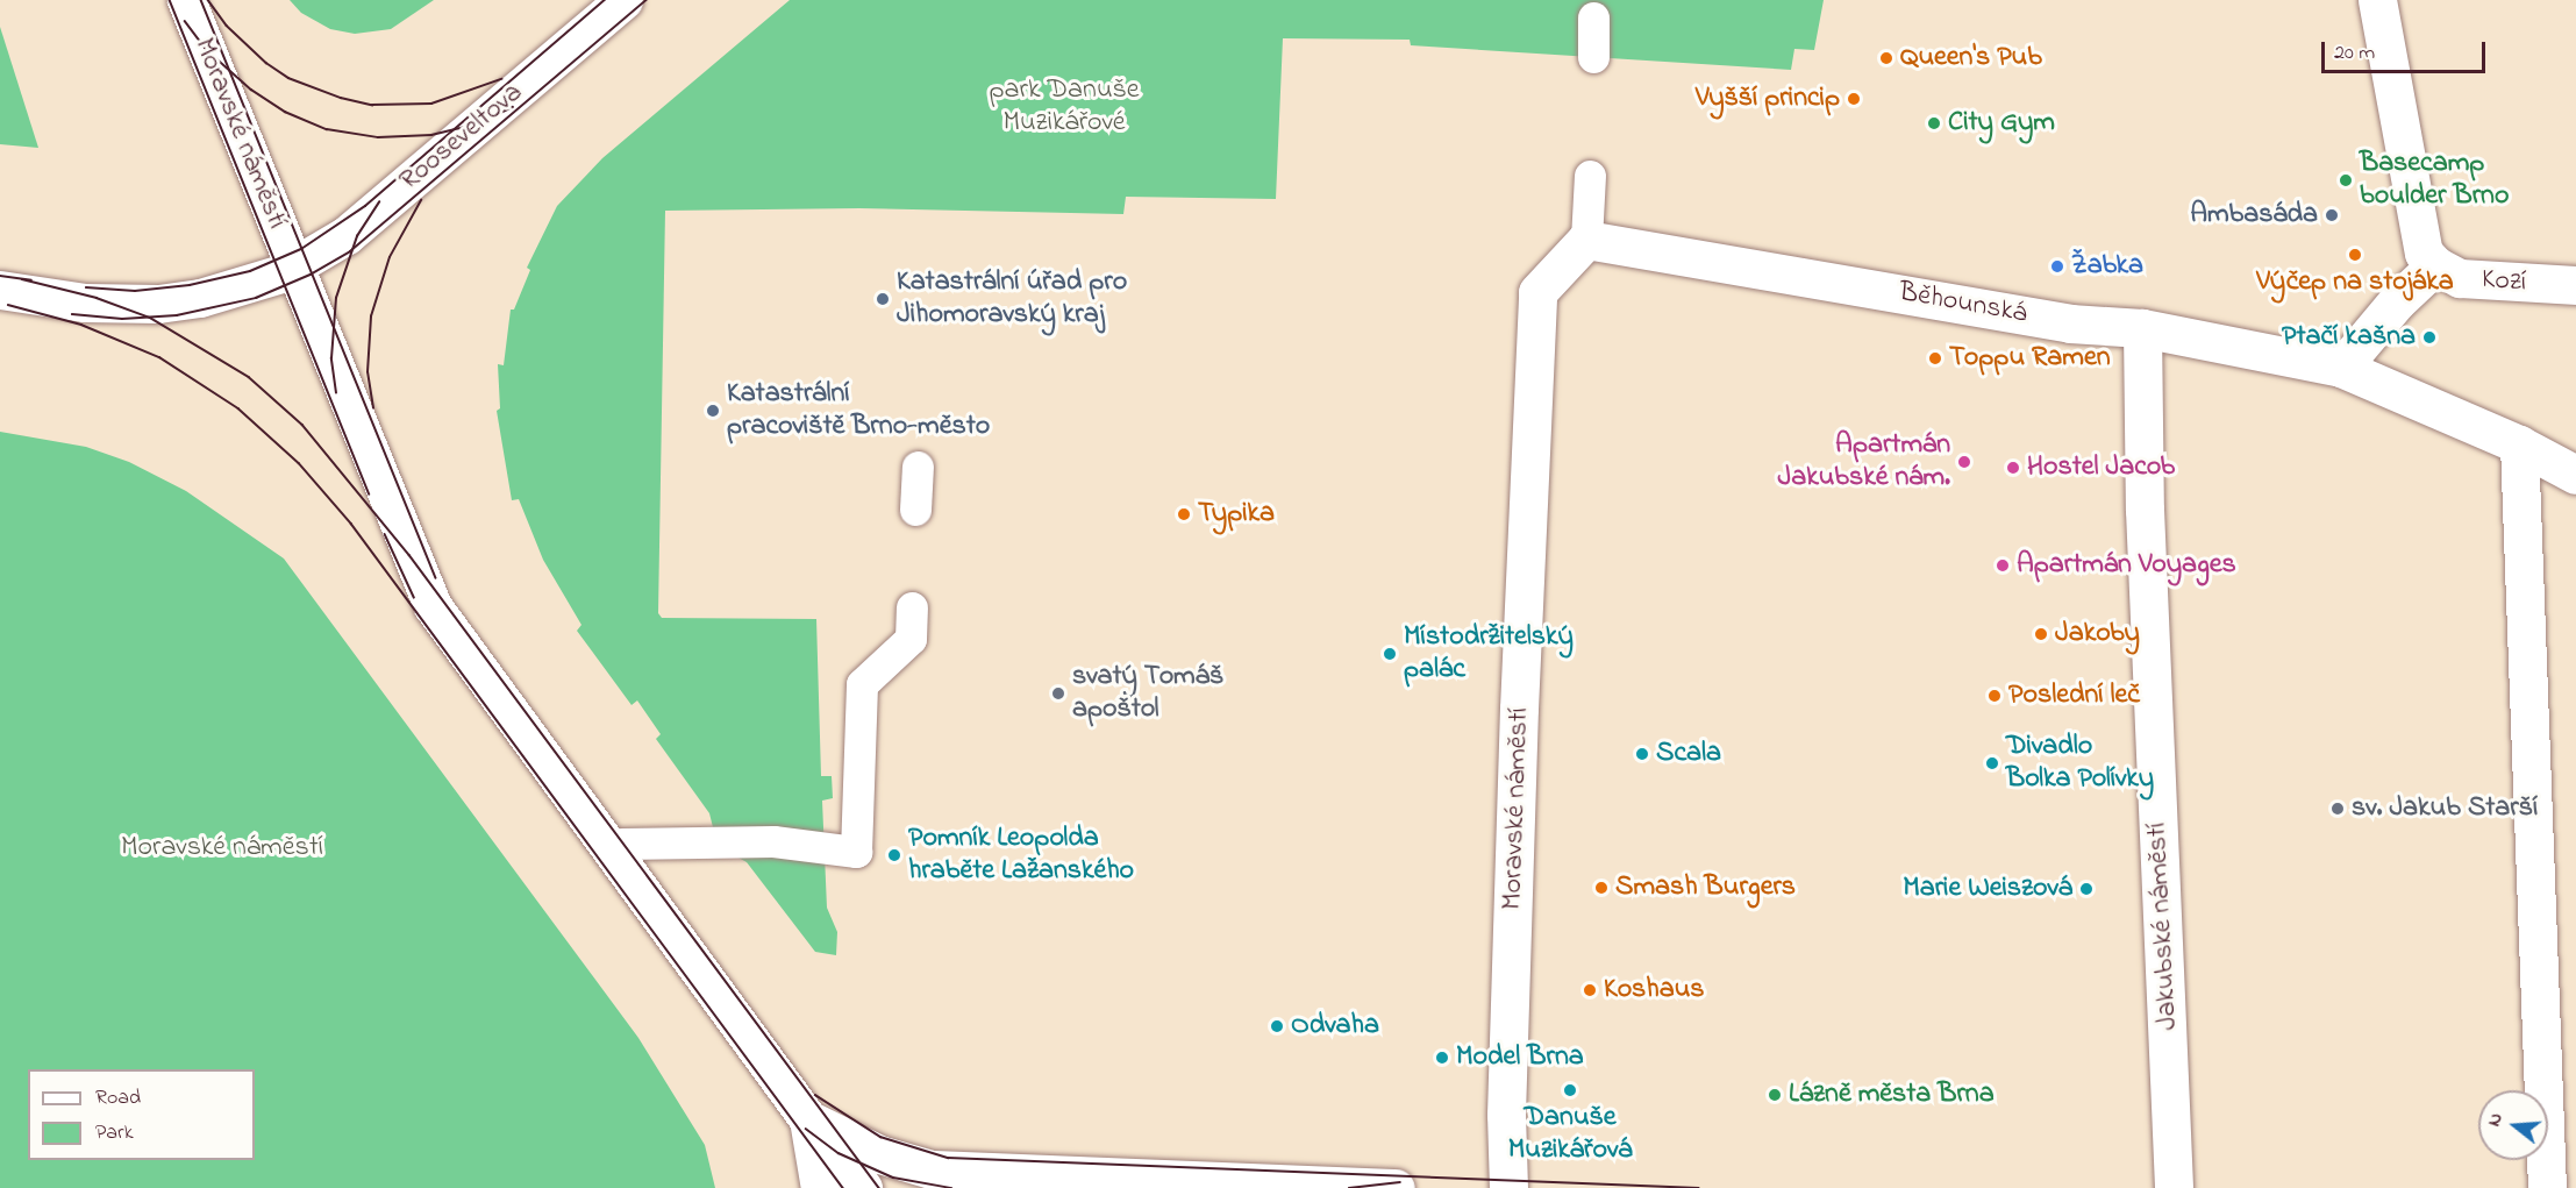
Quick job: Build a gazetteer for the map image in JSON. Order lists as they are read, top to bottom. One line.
{"streets":{"street":["Moravské náměstí","Rooseveltova","Kozí","Běhounská","Jakubské náměstí"]},"crossings":[["Moravské náměstí","Rooseveltova"],["Moravské náměstí","Běhounská"],["Běhounská","Jakubské náměstí"]],"parks":["park Danuše Muzikářové","Moravské náměstí"],"places":["Queen's Pub","Vyšší princip","City Gym","Basecamp boulder Brno","Ambasáda","Výčep na stojáka","Žabka","Katastrální úřad pro Jihomoravský kraj","Ptačí kašna","Toppu Ramen","Katastrální pracoviště Brno-město","Apartmán Jakubské nám.","Hostel Jacob","Typika","Apartmán Voyages","Jakoby","Místodržitelský palác","svatý Tomáš apoštol","Poslední leč","Scala","Divadlo Bolka Polívky","sv. Jakub Starší","Pomník Leopolda hraběte Lažanského","Smash Burgers","Marie Weiszová","Koshaus","Odvaha","Model Brna","Danuše Muzikářová","Lázně města Brna"],"legend":["Road","Park"],"scale_bar":"20 m","north":"left"}
